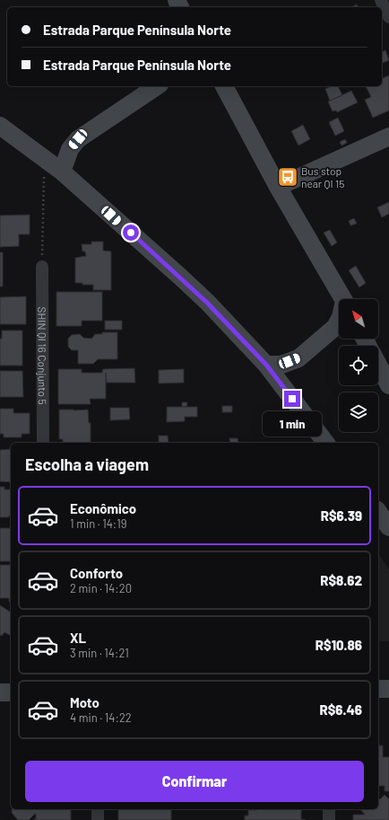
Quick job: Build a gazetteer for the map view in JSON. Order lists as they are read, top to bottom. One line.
{"streets":{"street":["SHIN QI 16 Conjunto 5"]},"places":{"bus stop":["Bus stop near QI 15"]},"north":"top left","page":{"banner":["Estrada Parque Península Norte","Estrada Parque Península Norte"],"bubble":"1 min","heading":"Escolha a viagem","list":[{"name":"Econômico","note":"1 min · 14:19","value":"R$6.39"},{"name":"Conforto","note":"2 min · 14:20","value":"R$8.62"},{"name":"XL","note":"3 min · 14:21","value":"R$10.86"},{"name":"Moto","note":"4 min · 14:22","value":"R$6.46"}],"buttons":"Confirmar"}}
